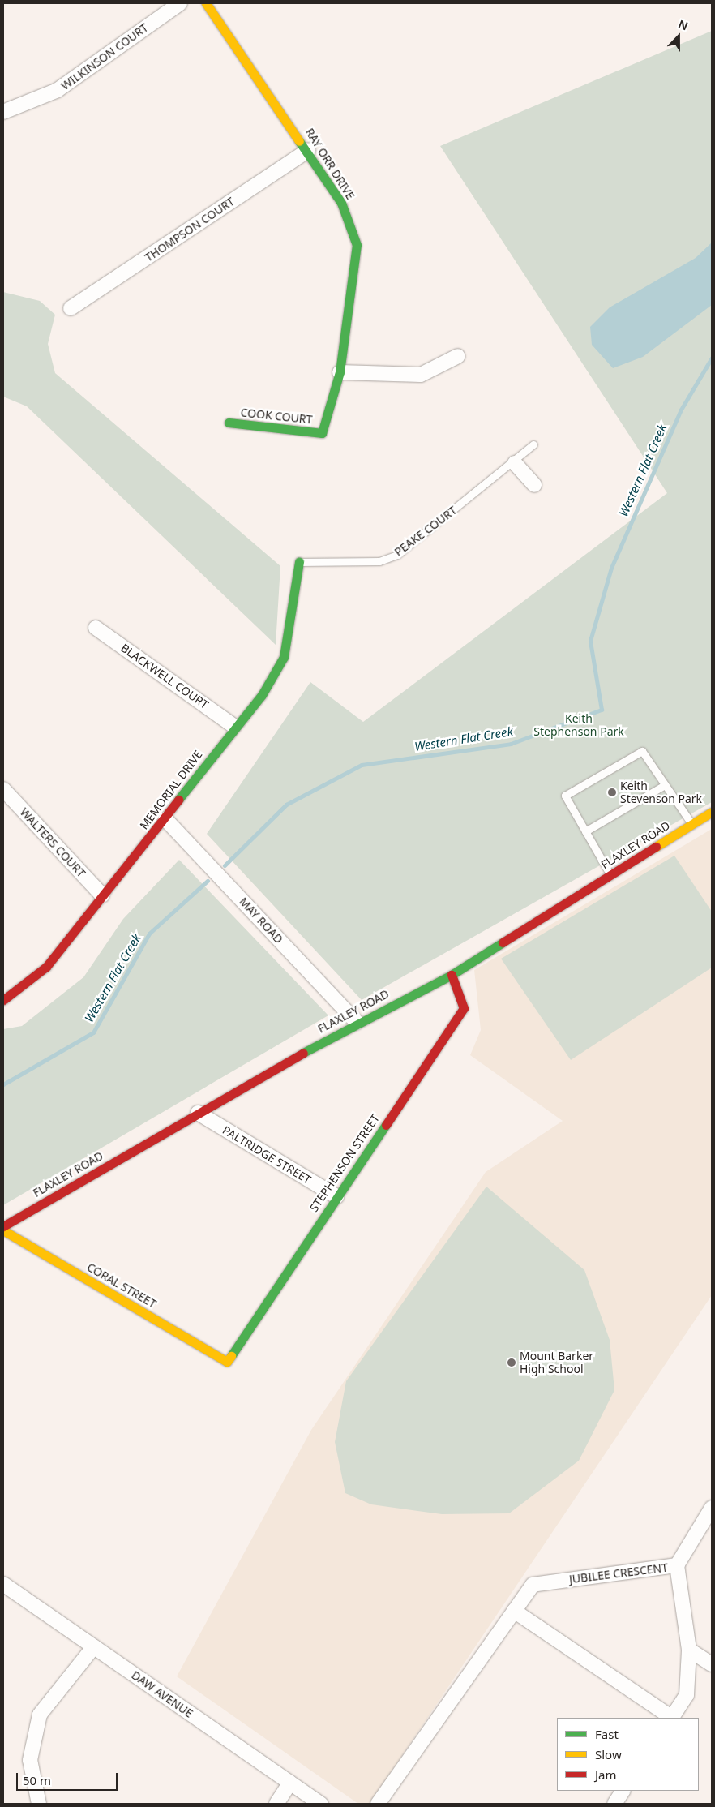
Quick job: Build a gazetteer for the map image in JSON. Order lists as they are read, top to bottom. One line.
{"streets":{"street":["WILKINSON COURT","RAY ORR DRIVE","THOMPSON COURT","COOK COURT","BLACKWELL COURT","MEMORIAL DRIVE","WALTERS COURT","FLAXLEY ROAD","MAY ROAD","PALTRIDGE STREET","STEPHENSON STREET","CORAL STREET","JUBILEE CRESCENT","DAW AVENUE"],"lane":["PEAKE COURT"]},"crossings":[["RAY ORR DRIVE","THOMPSON COURT"],["RAY ORR DRIVE","COOK COURT"],["PEAKE COURT","MEMORIAL DRIVE"],["BLACKWELL COURT","MEMORIAL DRIVE"],["MEMORIAL DRIVE","WALTERS COURT"],["MEMORIAL DRIVE","MAY ROAD"],["FLAXLEY ROAD","MAY ROAD"],["FLAXLEY ROAD","PALTRIDGE STREET"],["FLAXLEY ROAD","STEPHENSON STREET"],["PALTRIDGE STREET","STEPHENSON STREET"],["STEPHENSON STREET","CORAL STREET"]],"water":["Western Flat Creek"],"parks":["Keith Stephenson Park"],"places":["Keith Stevenson Park","Mount Barker High School"],"legend":["Fast","Slow","Jam"],"scale_bar":"50 m","north":"top"}
